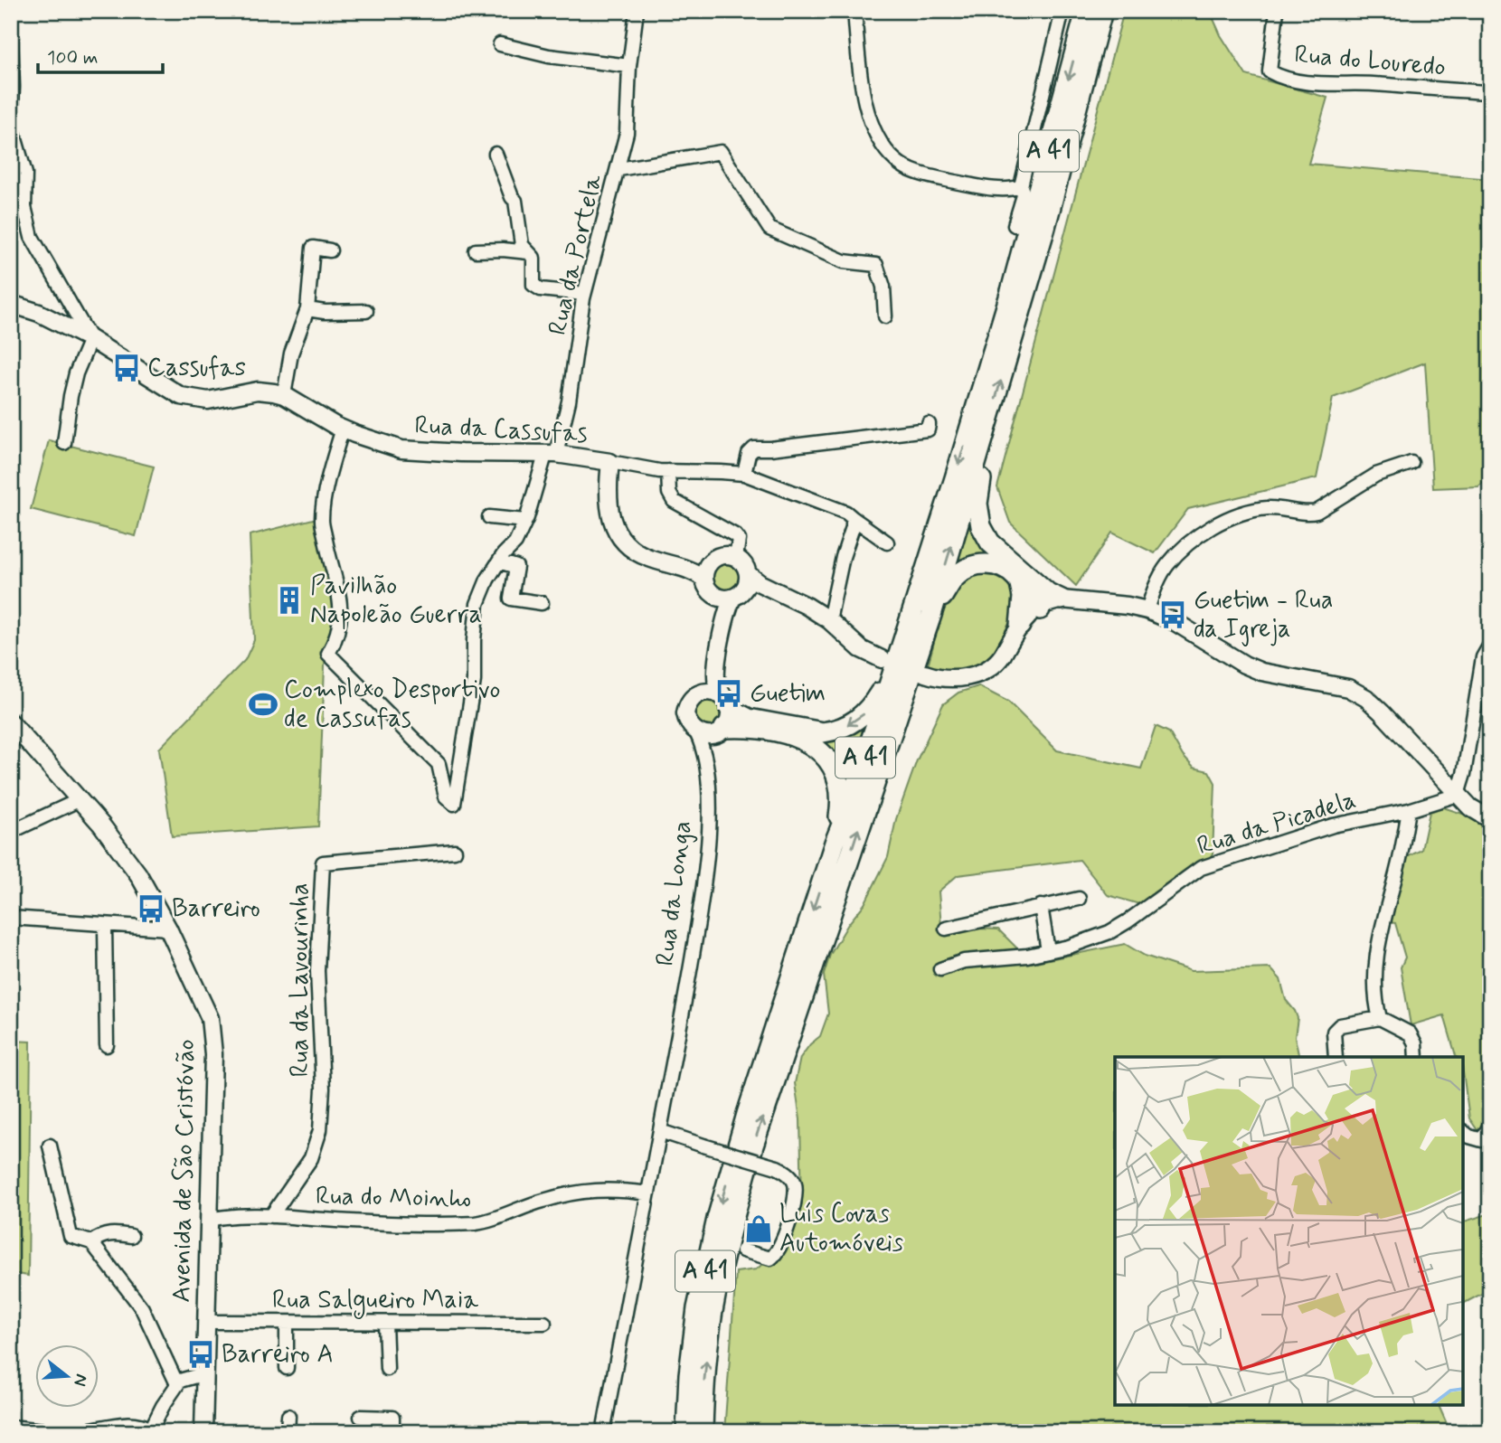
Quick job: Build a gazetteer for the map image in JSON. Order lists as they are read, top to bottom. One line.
{"streets":{"highway":["A 41"],"main road":["Rua da Cassufas","Rua da Longa","Avenida de São Cristóvão"],"street":["Rua do Louredo","Rua da Portela","Rua da Picadela","Rua da Lavourinha","Rua do Moinho","Rua Salgueiro Maia"]},"crossings":[["A 41","Rua da Longa"],["Rua da Portela","Rua da Cassufas"],["Rua da Longa","Rua do Moinho"],["Rua da Lavourinha","Rua do Moinho"],["Avenida de São Cristóvão","Rua do Moinho"],["Avenida de São Cristóvão","Rua Salgueiro Maia"]],"places":{"bus stop":["Cassufas","Guetim - Rua da Igreja","Guetim","Barreiro","Barreiro A"],"building":["Pavilhão Napoleão Guerra"],"sports":["Complexo Desportivo de Cassufas"],"shop":["Luís Covas Automóveis"]},"scale_bar":"100 m","north":"right"}
